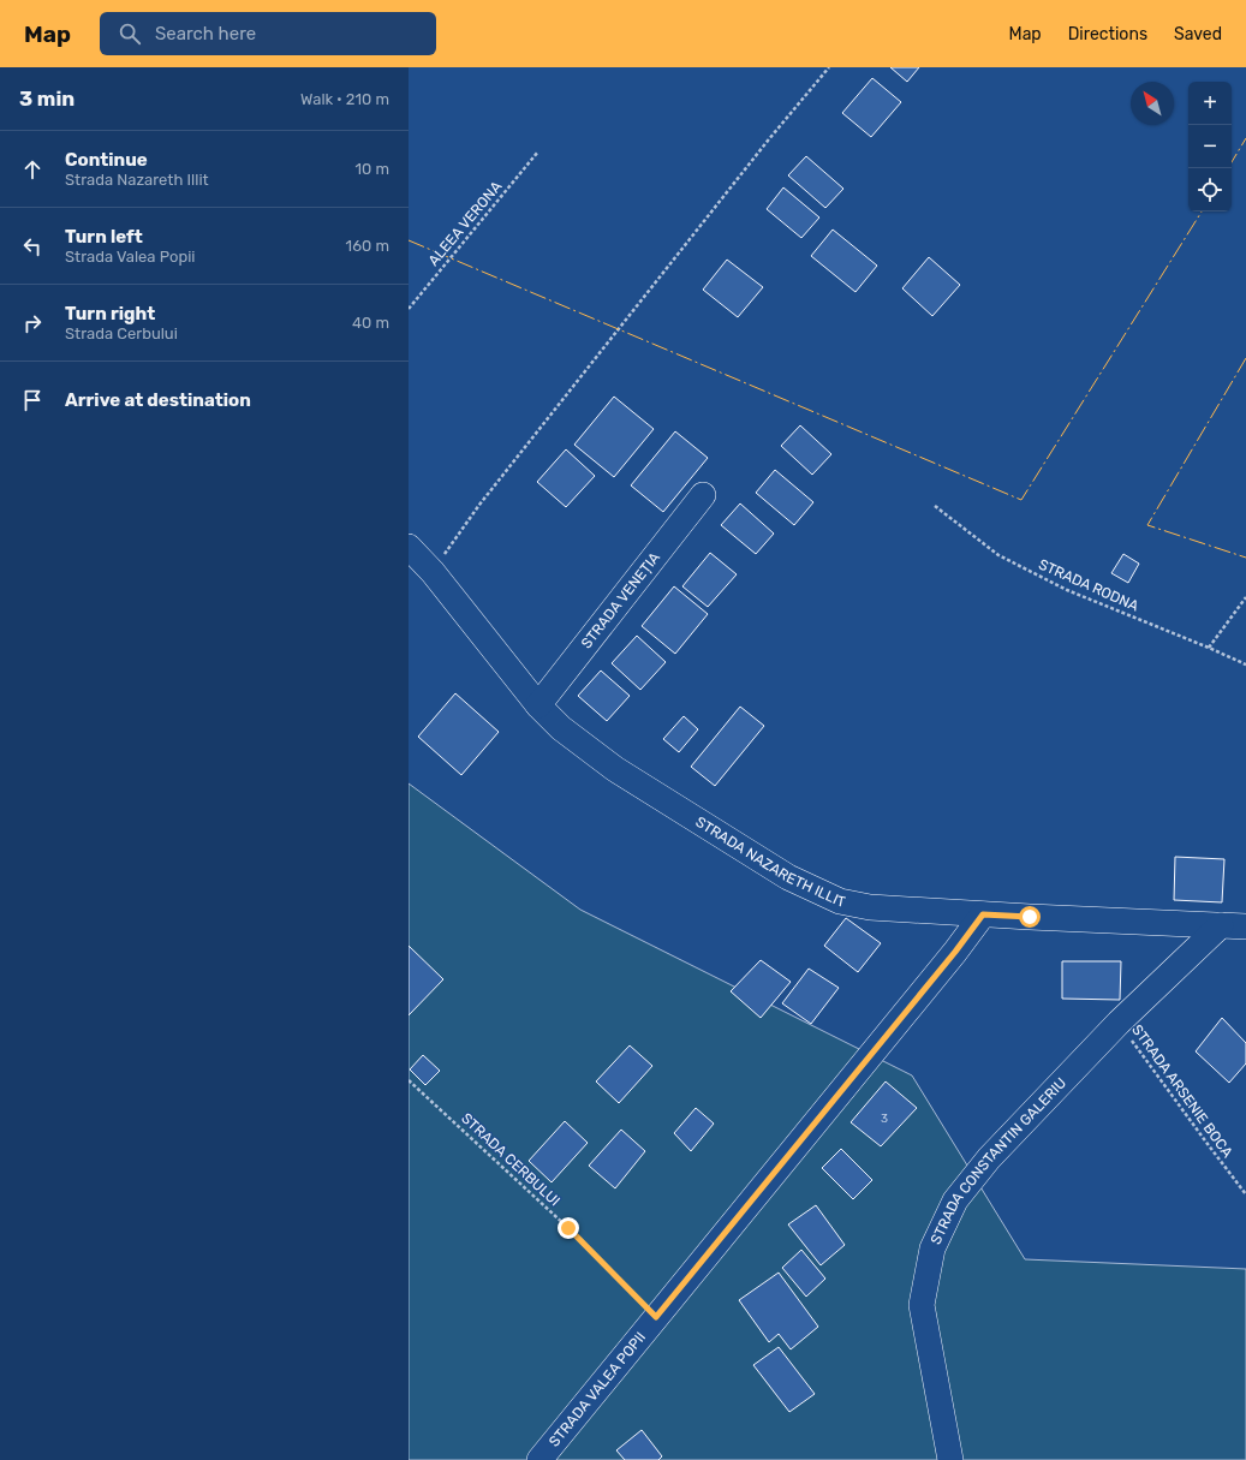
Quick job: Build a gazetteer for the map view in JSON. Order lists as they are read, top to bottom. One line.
{"streets":{"street":["STRADA VENEȚIA","STRADA NAZARETH ILLIT","STRADA CONSTANTIN GALERIU","STRADA VALEA POPII"],"path":["ALEEA VERONA","STRADA RODNA","STRADA ARSENIE BOCA","STRADA CERBULUI"]},"crossings":[["STRADA VENEȚIA","STRADA NAZARETH ILLIT"],["STRADA NAZARETH ILLIT","STRADA CONSTANTIN GALERIU"],["STRADA NAZARETH ILLIT","STRADA VALEA POPII"],["STRADA ARSENIE BOCA","STRADA CONSTANTIN GALERIU"],["STRADA CERBULUI","STRADA VALEA POPII"]],"house_numbers":["3"],"north":"top left","page":{"header":"Map","search":"Search here","nav":["Map","Directions","Saved"],"heading":["3 min","Walk · 210 m"],"map_buttons":["+","−"],"list":[["Continue","Strada Nazareth Illit","10 m"],["Turn left","Strada Valea Popii","160 m"],["Turn right","Strada Cerbului","40 m"],"Arrive at destination"]}}
